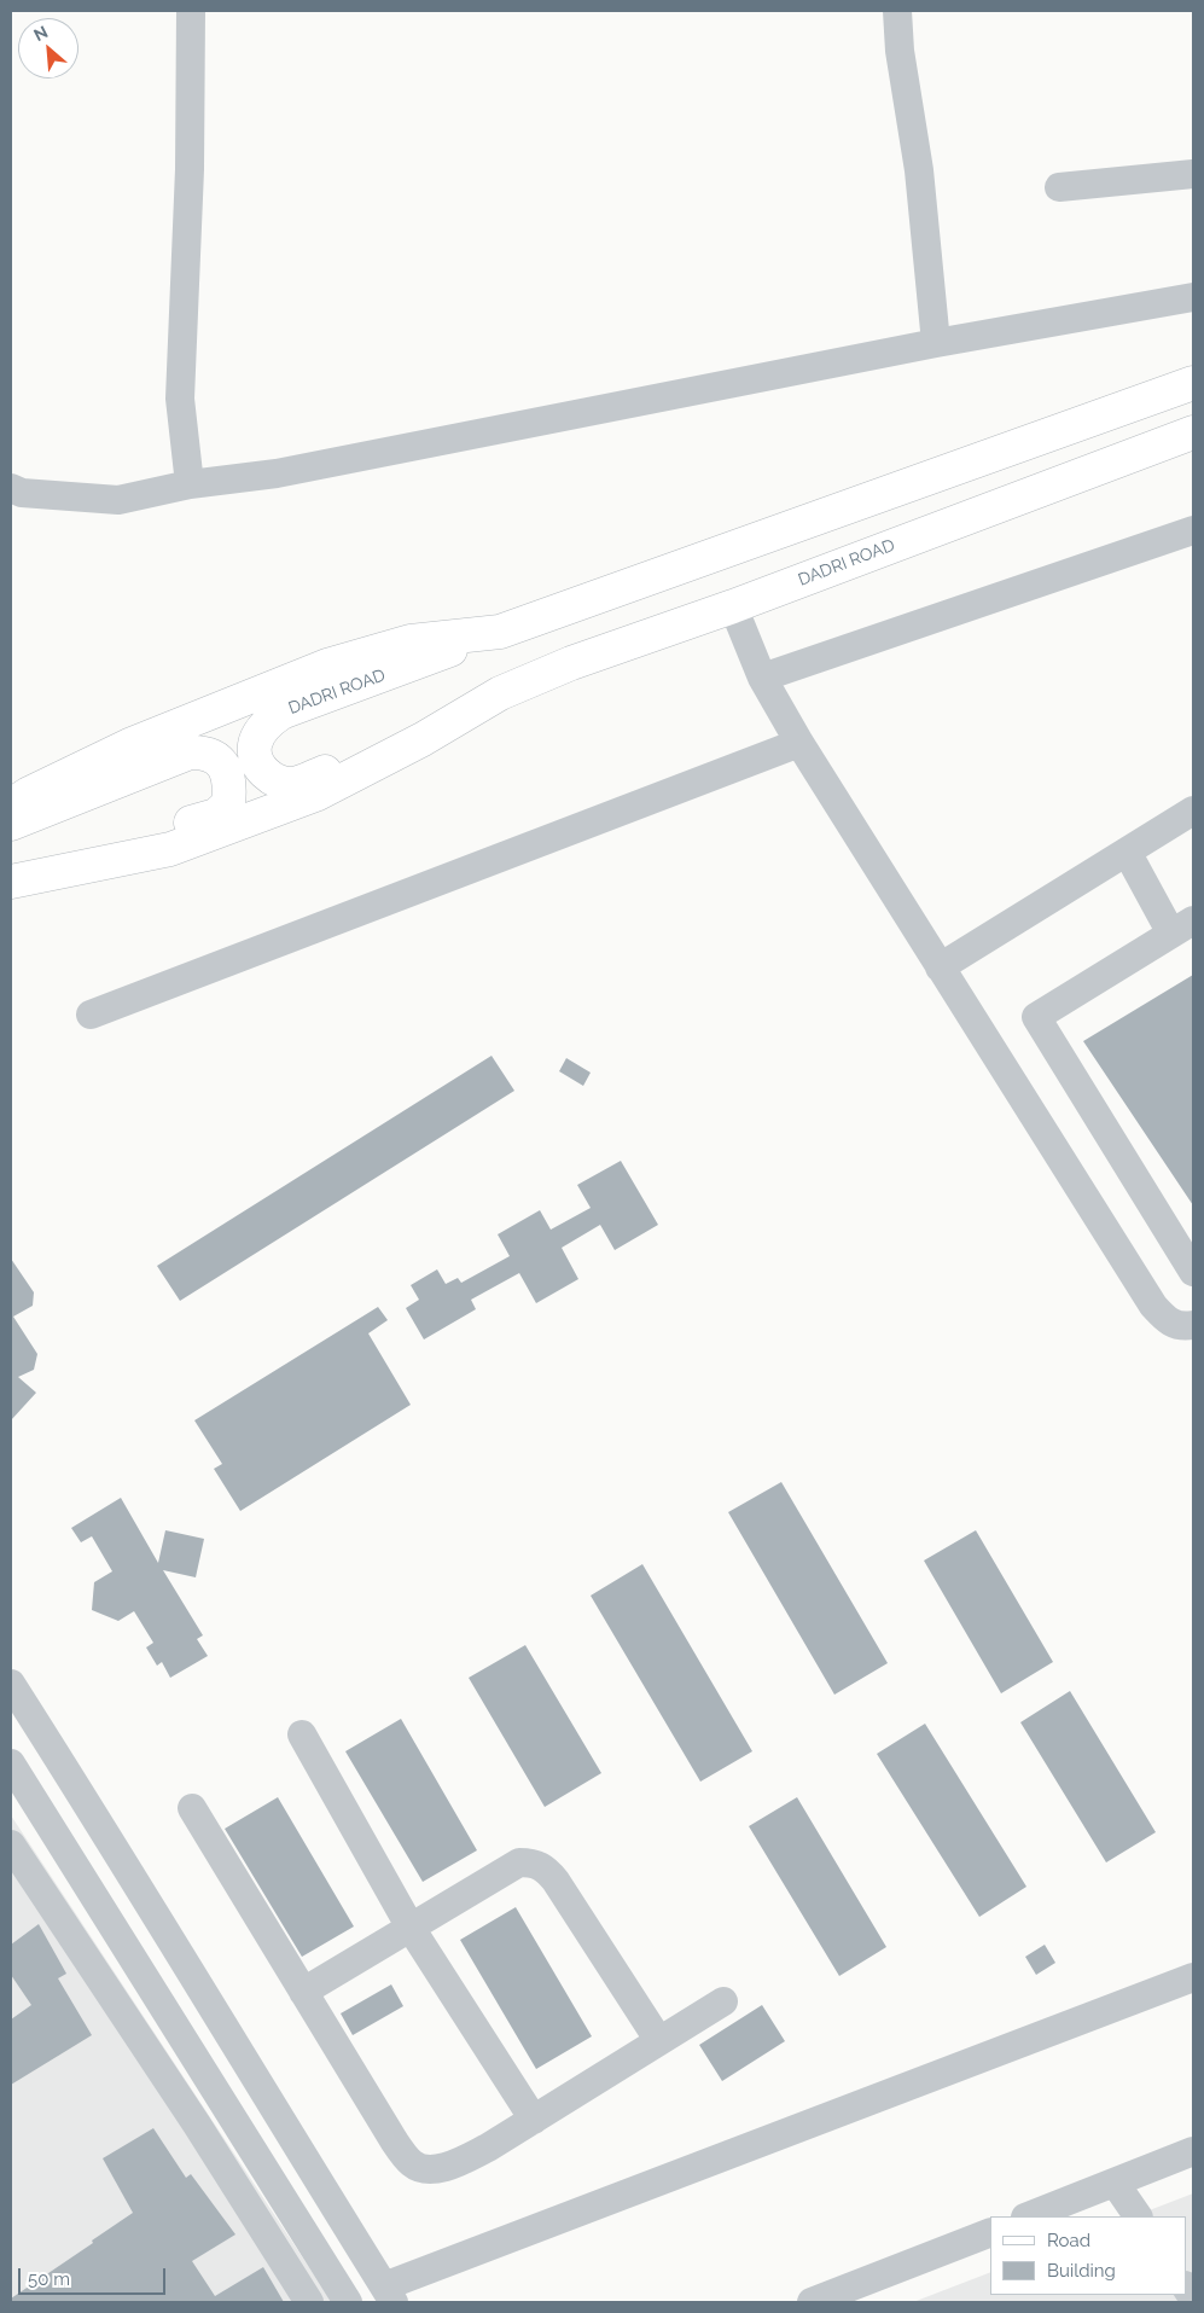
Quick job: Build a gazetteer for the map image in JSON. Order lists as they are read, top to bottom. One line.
{"streets":{"main road":["DADRI ROAD"]},"legend":["Road","Building"],"scale_bar":"50 m","north":"top left"}
